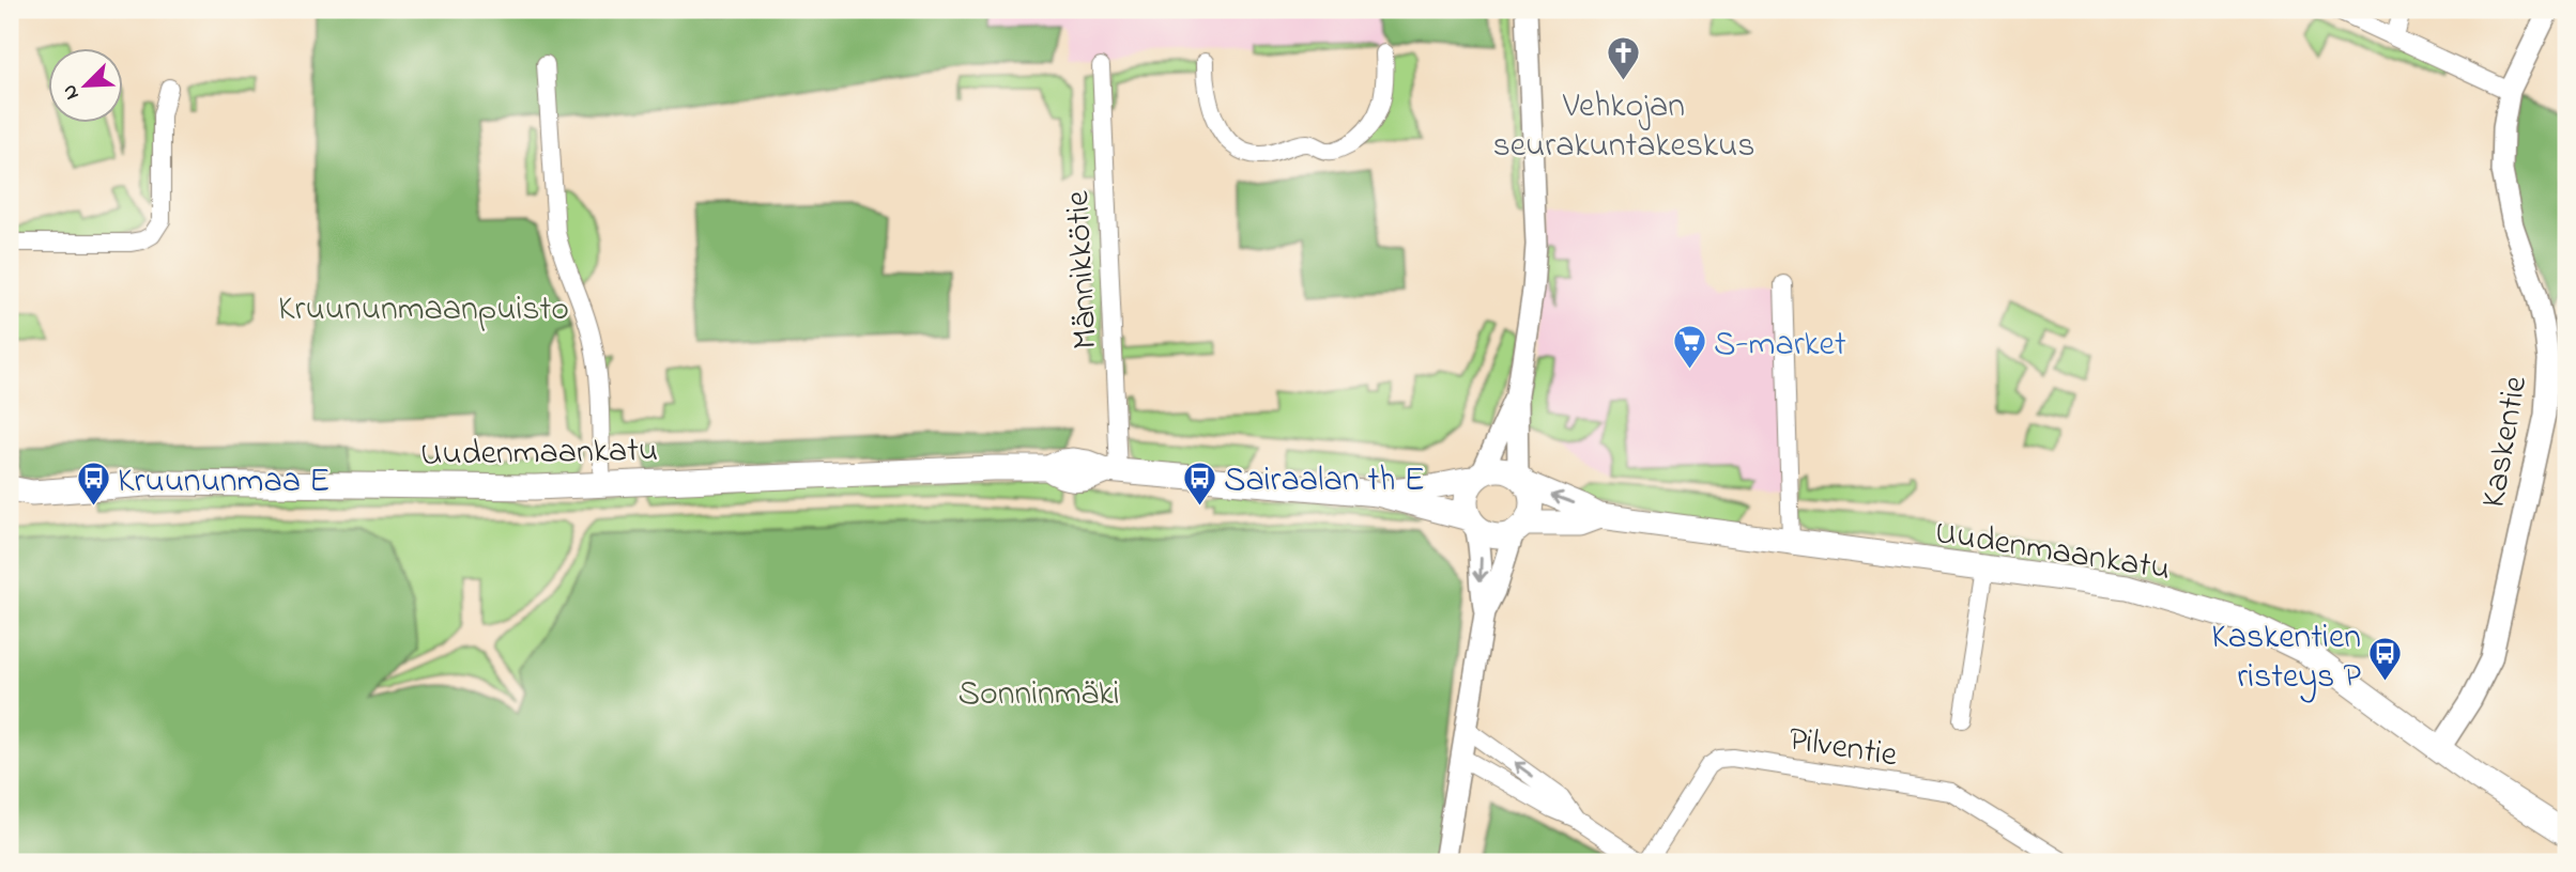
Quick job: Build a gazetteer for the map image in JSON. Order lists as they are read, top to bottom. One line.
{"streets":{"main road":["Uudenmaankatu"],"street":["Männikkötie","Kaskentie","Pilventie"]},"crossings":[["Männikkötie","Uudenmaankatu"],["Kaskentie","Uudenmaankatu"]],"parks":["Kruununmaanpuisto","Sonninmäki"],"places":{"church":["Vehkojan seurakuntakeskus"],"supermarket":["S-market"],"bus stop":["Sairaalan th E","Kruununmaa E","Kaskentien risteys P"]},"north":"bottom left"}
